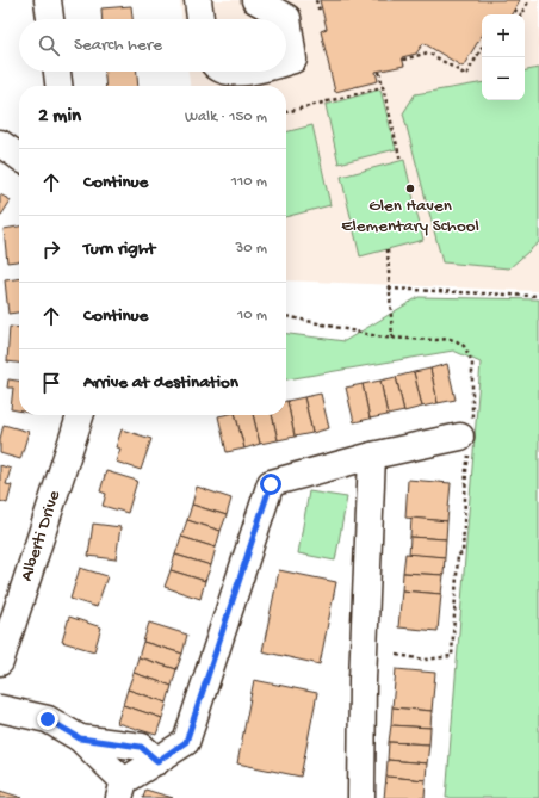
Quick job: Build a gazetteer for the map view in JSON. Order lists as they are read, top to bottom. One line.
{"streets":{"street":["Alberti Drive"]},"places":["Glen Haven Elementary School"],"page":{"map_buttons":["+","−"],"search":"Search here","heading":["2 min","Walk · 150 m"],"list":[["Continue","110 m"],["Turn right","30 m"],["Continue","10 m"],"Arrive at destination"]}}
